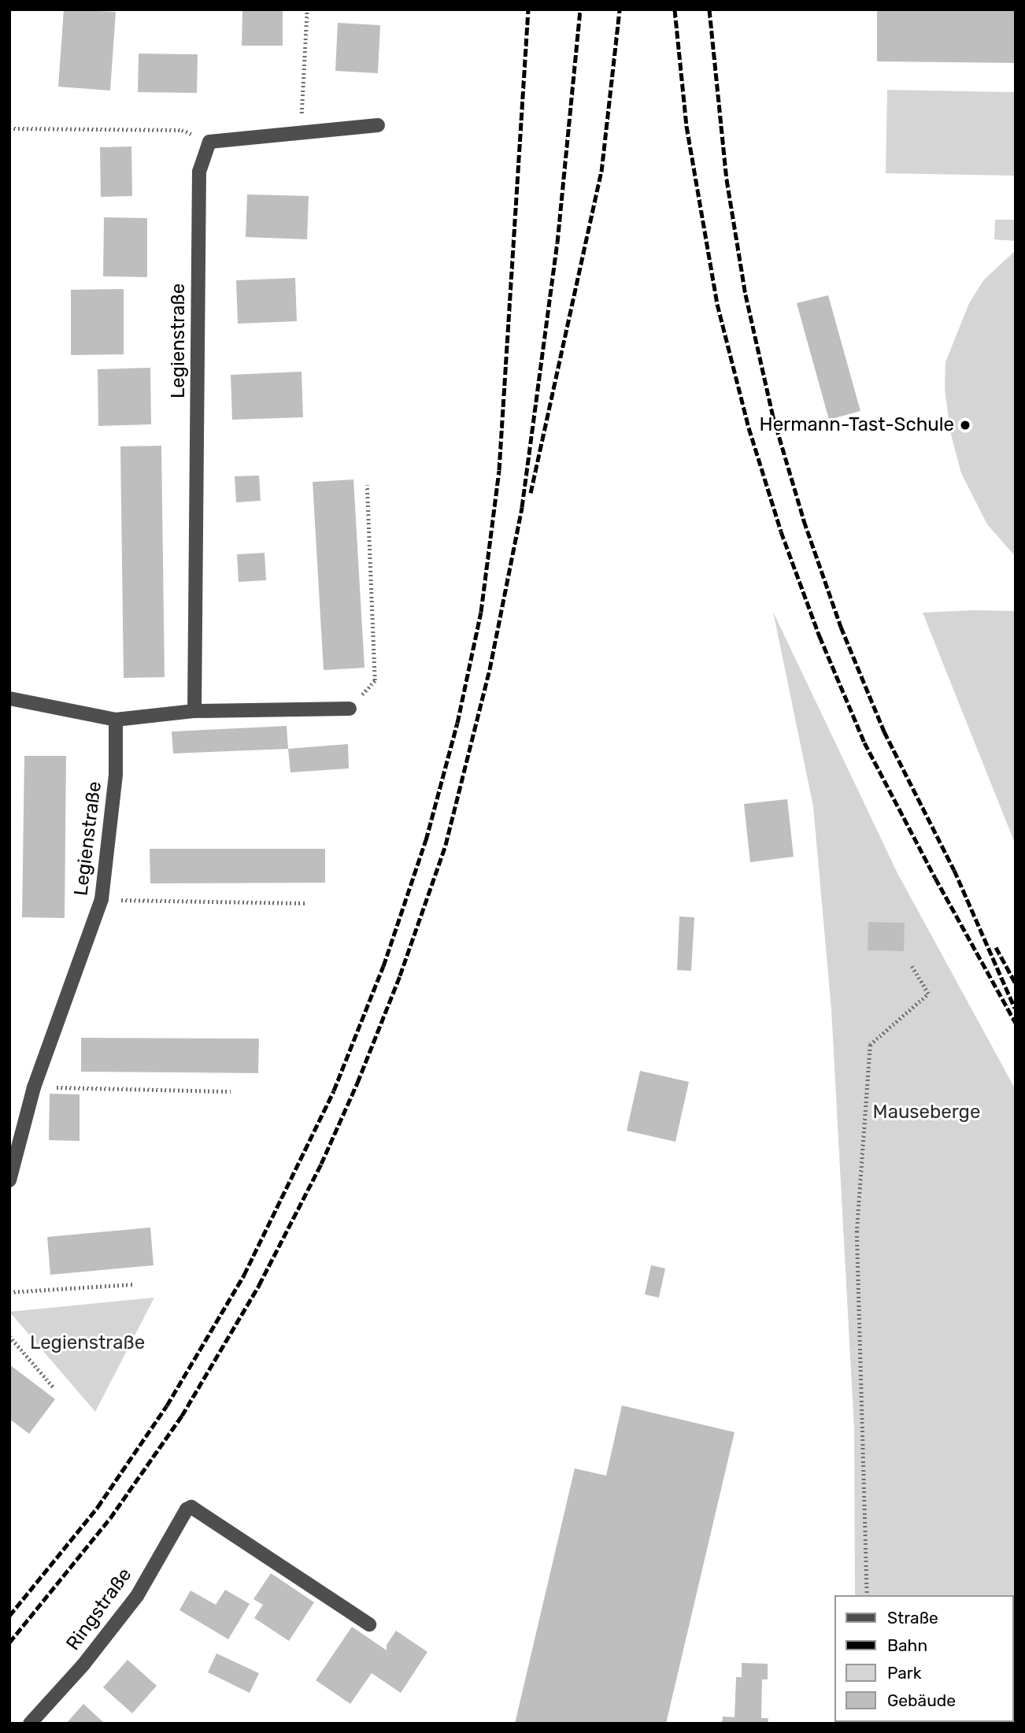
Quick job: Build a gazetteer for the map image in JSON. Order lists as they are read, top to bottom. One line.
{"streets":{"street":["Legienstraße","Ringstraße"]},"parks":["Mauseberge","Legienstraße"],"places":["Hermann-Tast-Schule"],"legend":["Straße","Bahn","Park","Gebäude"]}
